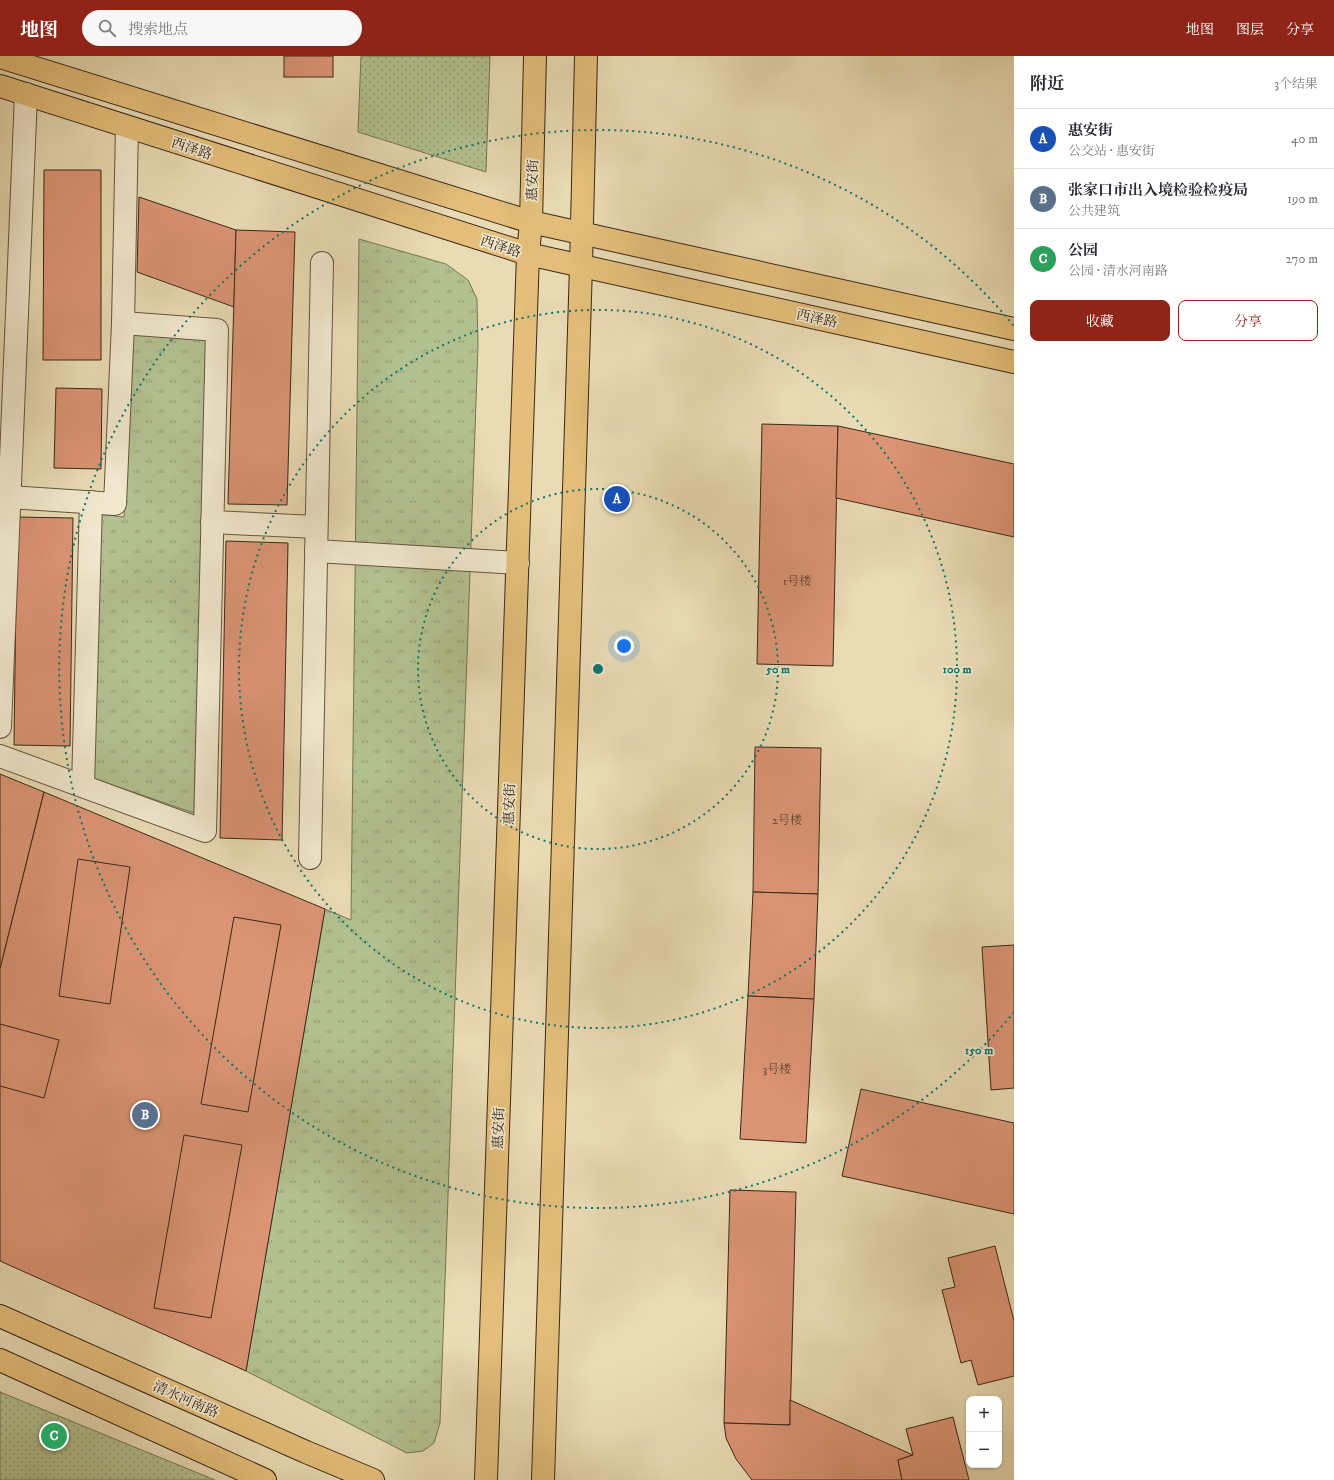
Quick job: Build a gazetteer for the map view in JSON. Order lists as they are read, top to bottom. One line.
{"streets":{"main road":["西泽路","惠安街","清水河南路"]},"crossings":[["西泽路","惠安街"]],"house_numbers":["1号楼","2号楼","3号楼"],"page":{"header":"地图","search":"搜索地点","nav":["地图","图层","分享"],"heading":["附近","3个结果"],"list":[{"mark":"A","name":"惠安街","note":"公交站 · 惠安街","value":"40 m"},{"mark":"B","name":"张家口市出入境检验检疫局","note":"公共建筑","value":"190 m"},{"mark":"C","name":"公园","note":"公园 · 清水河南路","value":"270 m"}],"buttons":["收藏","分享"],"pins":["A","B","C"],"map_buttons":["+","−"]},"rings":["50 m","100 m","150 m"]}
